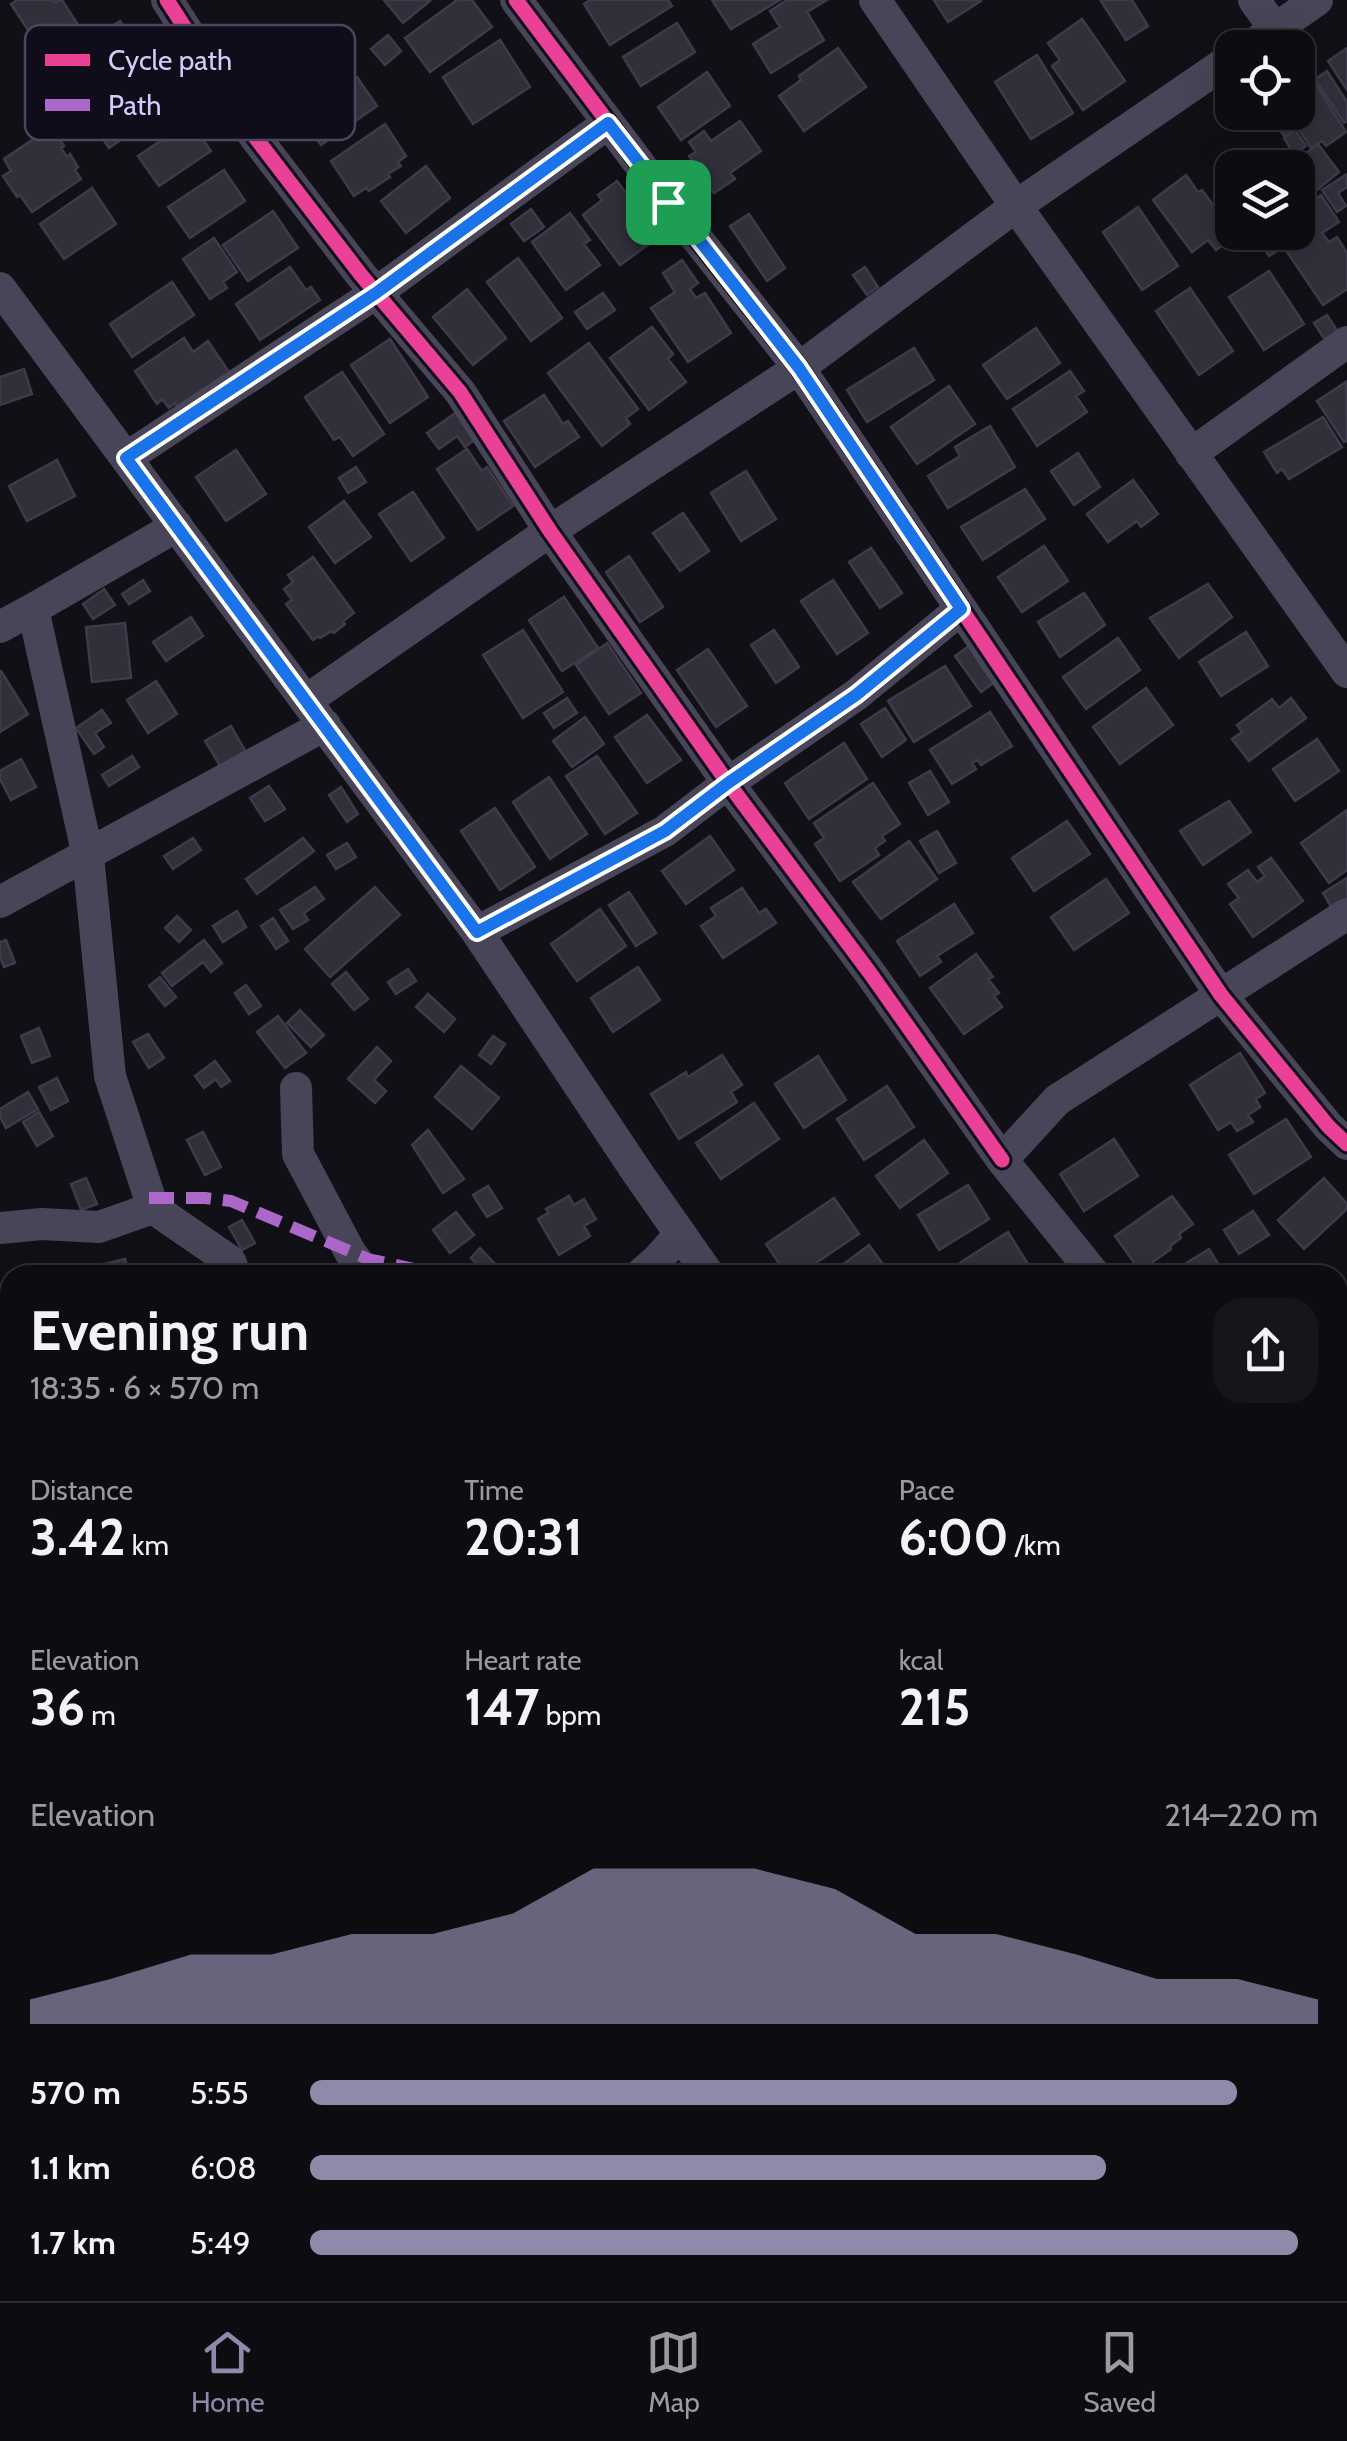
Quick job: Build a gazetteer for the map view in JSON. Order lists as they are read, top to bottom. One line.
{"legend":["Cycle path","Path"],"page":{"heading":["Evening run","18:35 · 6 × 570 m"],"stats":[["Distance","3.42 km"],["Time","20:31"],["Pace","6:00 /km"],["Elevation","36 m"],["Heart rate","147 bpm"],["kcal","215"]],"chart":["Elevation","214–220 m"],"list":[{"name":"570 m","note":"5:55"},{"name":"1.1 km","note":"6:08"},{"name":"1.7 km","note":"5:49"}],"tabs":["Home","Map","Saved"]}}
